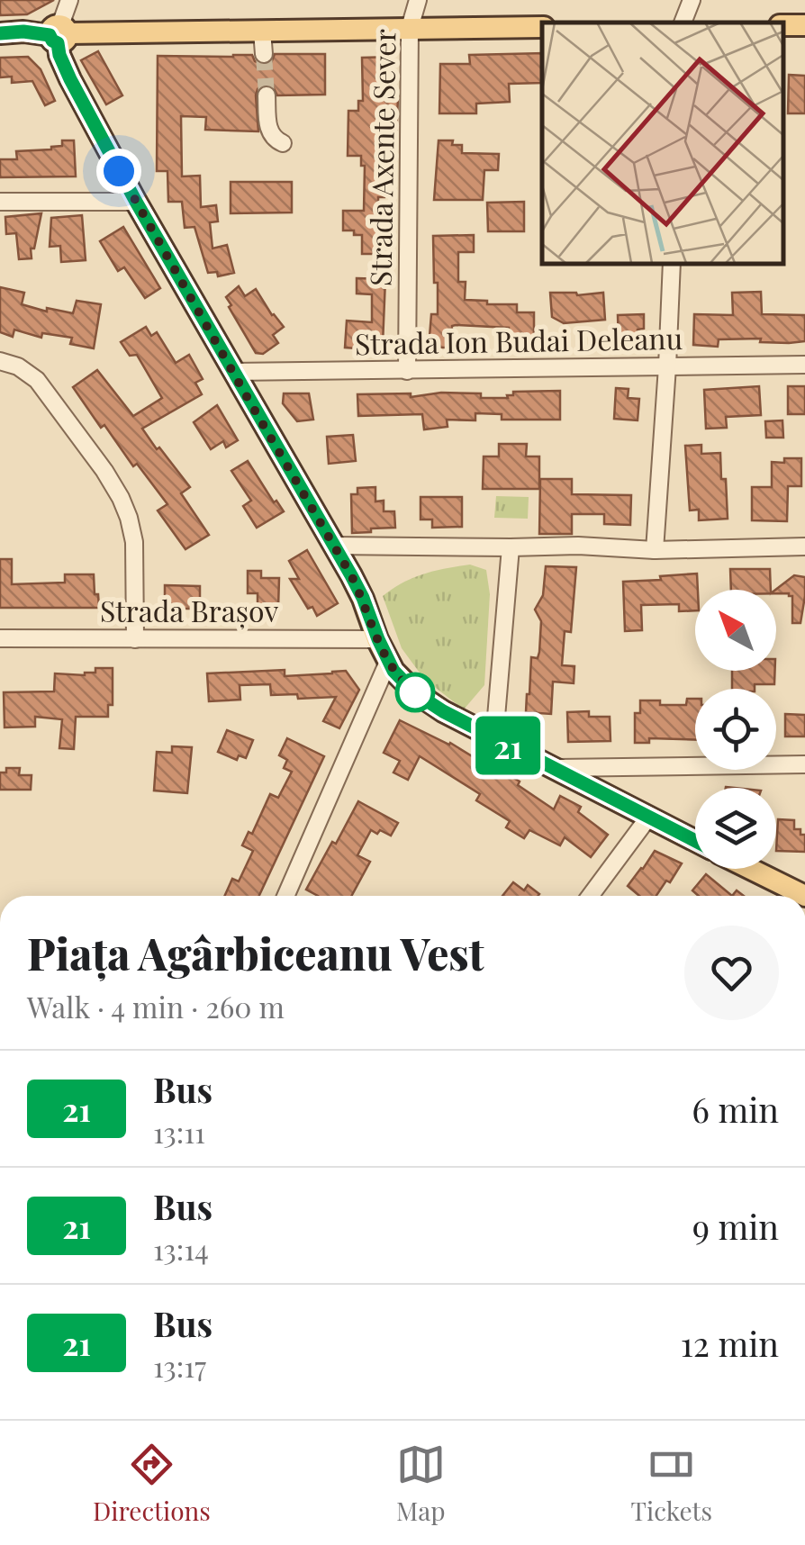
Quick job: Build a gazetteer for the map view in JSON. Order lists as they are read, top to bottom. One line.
{"streets":{"street":["Strada Axente Sever","Strada Ion Budai Deleanu","Strada Brașov"]},"crossings":[["Strada Axente Sever","Strada Ion Budai Deleanu"]],"lines":["bus line 21"],"north":"top left","page":{"on_map":"21","heading":["Piața Agârbiceanu Vest","Walk · 4 min · 260 m"],"list":[{"mark":"21","name":"Bus","note":"13:11","value":"6 min"},{"mark":"21","name":"Bus","note":"13:14","value":"9 min"},{"mark":"21","name":"Bus","note":"13:17","value":"12 min"}],"tabs":["Directions","Map","Tickets"]}}
